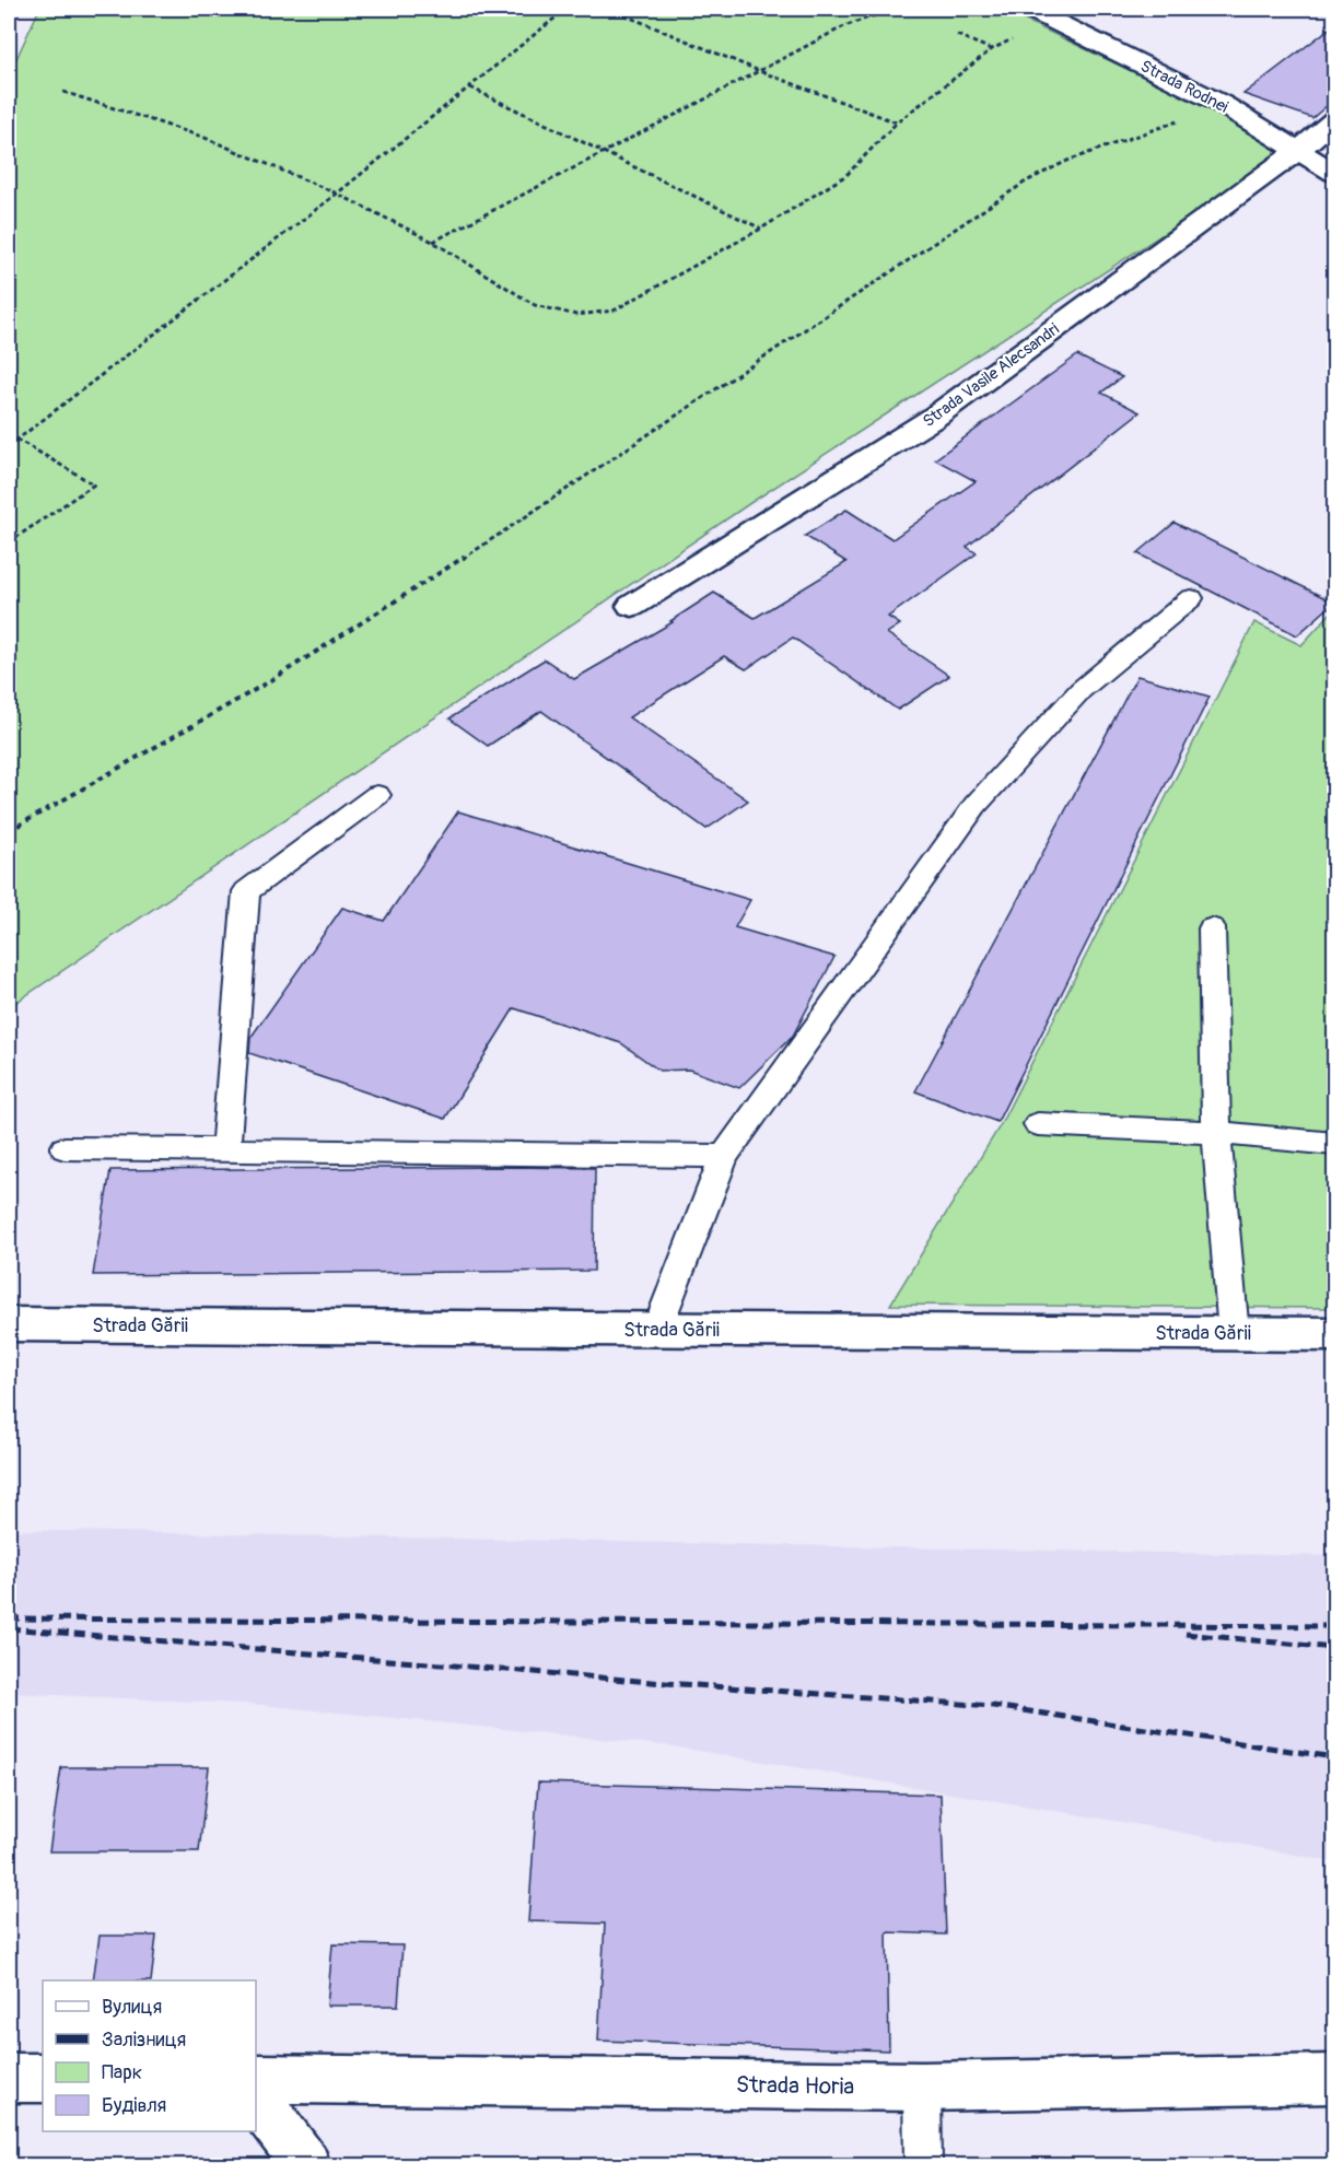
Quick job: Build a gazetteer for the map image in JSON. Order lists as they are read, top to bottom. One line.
{"streets":{"street":["Strada Rodnei","Strada Vasile Alecsandri","Strada Gării","Strada Horia"]},"crossings":[["Strada Rodnei","Strada Vasile Alecsandri"]],"legend":["Вулиця","Залізниця","Парк","Будівля"]}
